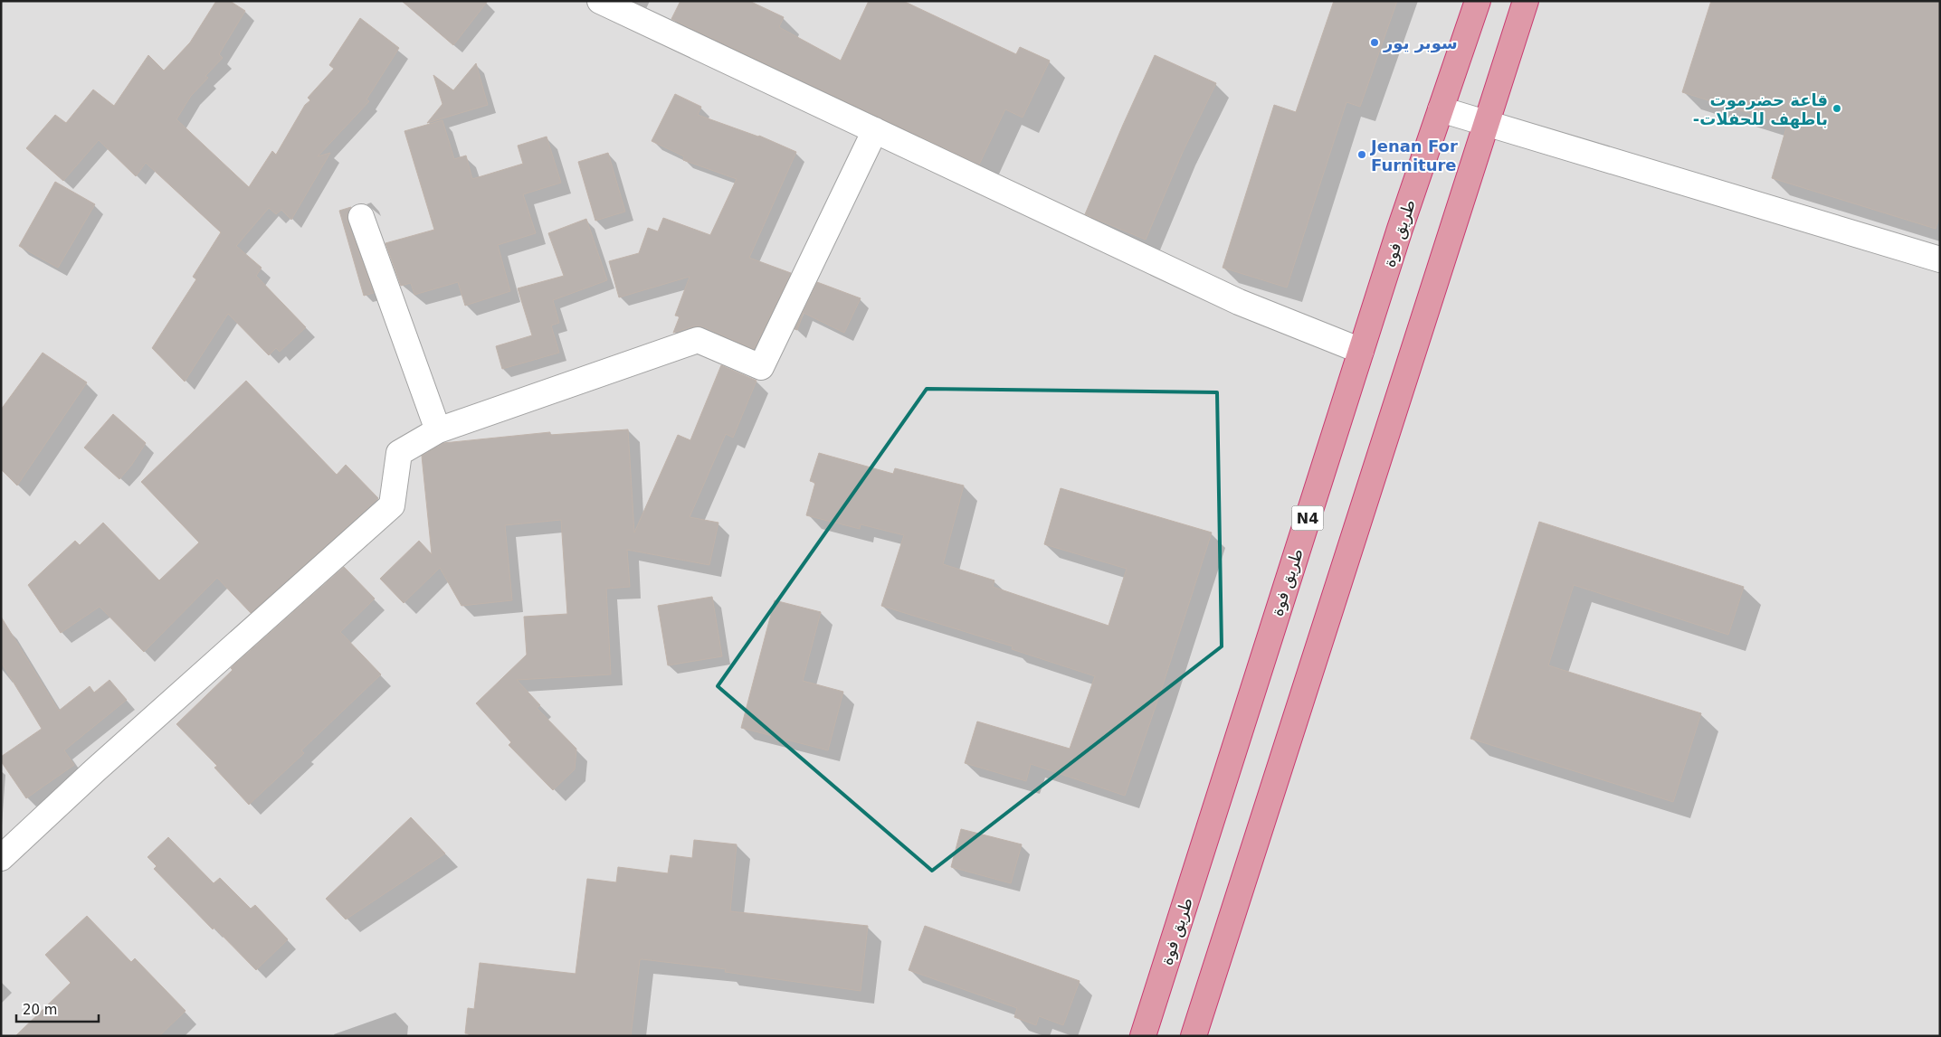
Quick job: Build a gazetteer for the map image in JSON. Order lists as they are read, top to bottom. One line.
{"streets":{"highway":["طريق فوة","N4"]},"places":["سوبر يور","قاعة حضرموت -باطهف للحفلات","Jenan For Furniture"],"scale_bar":"20 m"}
